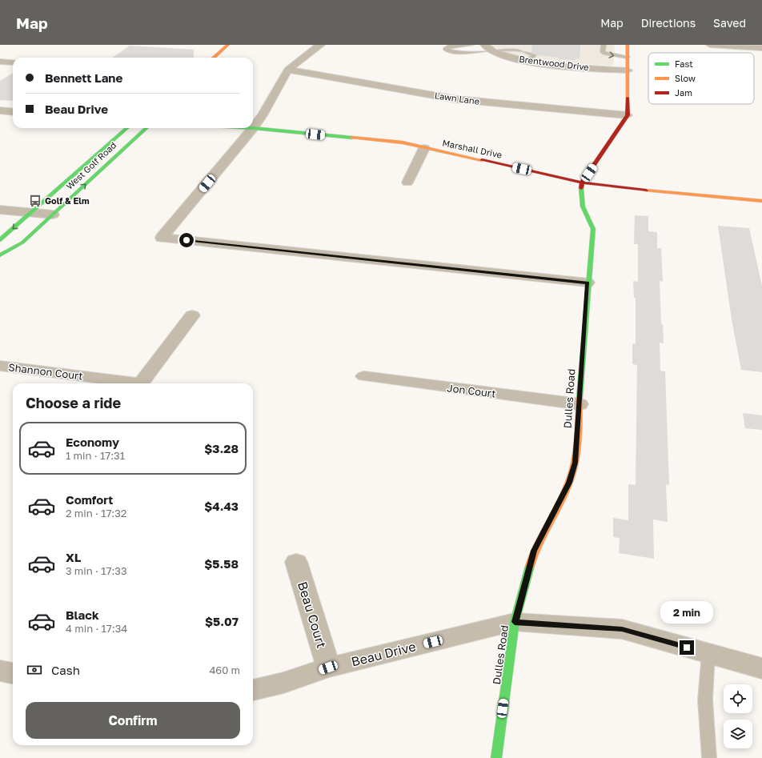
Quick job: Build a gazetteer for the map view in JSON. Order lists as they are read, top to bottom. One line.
{"streets":{"street":["Brentwood Drive","Lawn Lane","Marshall Drive","West Golf Road","Shannon Court","Jon Court","Dulles Road","Beau Court","Beau Drive"]},"crossings":[["Lawn Lane","Dulles Road"],["Marshall Drive","Dulles Road"],["Jon Court","Dulles Road"],["Dulles Road","Beau Drive"],["Beau Court","Beau Drive"]],"places":{"bus stop":["Golf & Elm"]},"legend":["Fast","Slow","Jam"],"page":{"header":"Map","nav":["Map","Directions","Saved"],"banner":["Bennett Lane","Beau Drive"],"heading":"Choose a ride","list":[{"name":"Economy","note":"1 min · 17:31","value":"$3.28"},{"name":"Comfort","note":"2 min · 17:32","value":"$4.43"},{"name":"XL","note":"3 min · 17:33","value":"$5.58"},{"name":"Black","note":"4 min · 17:34","value":"$5.07"}],"bubble":"2 min","pay":["Cash","460 m"],"buttons":"Confirm"}}
